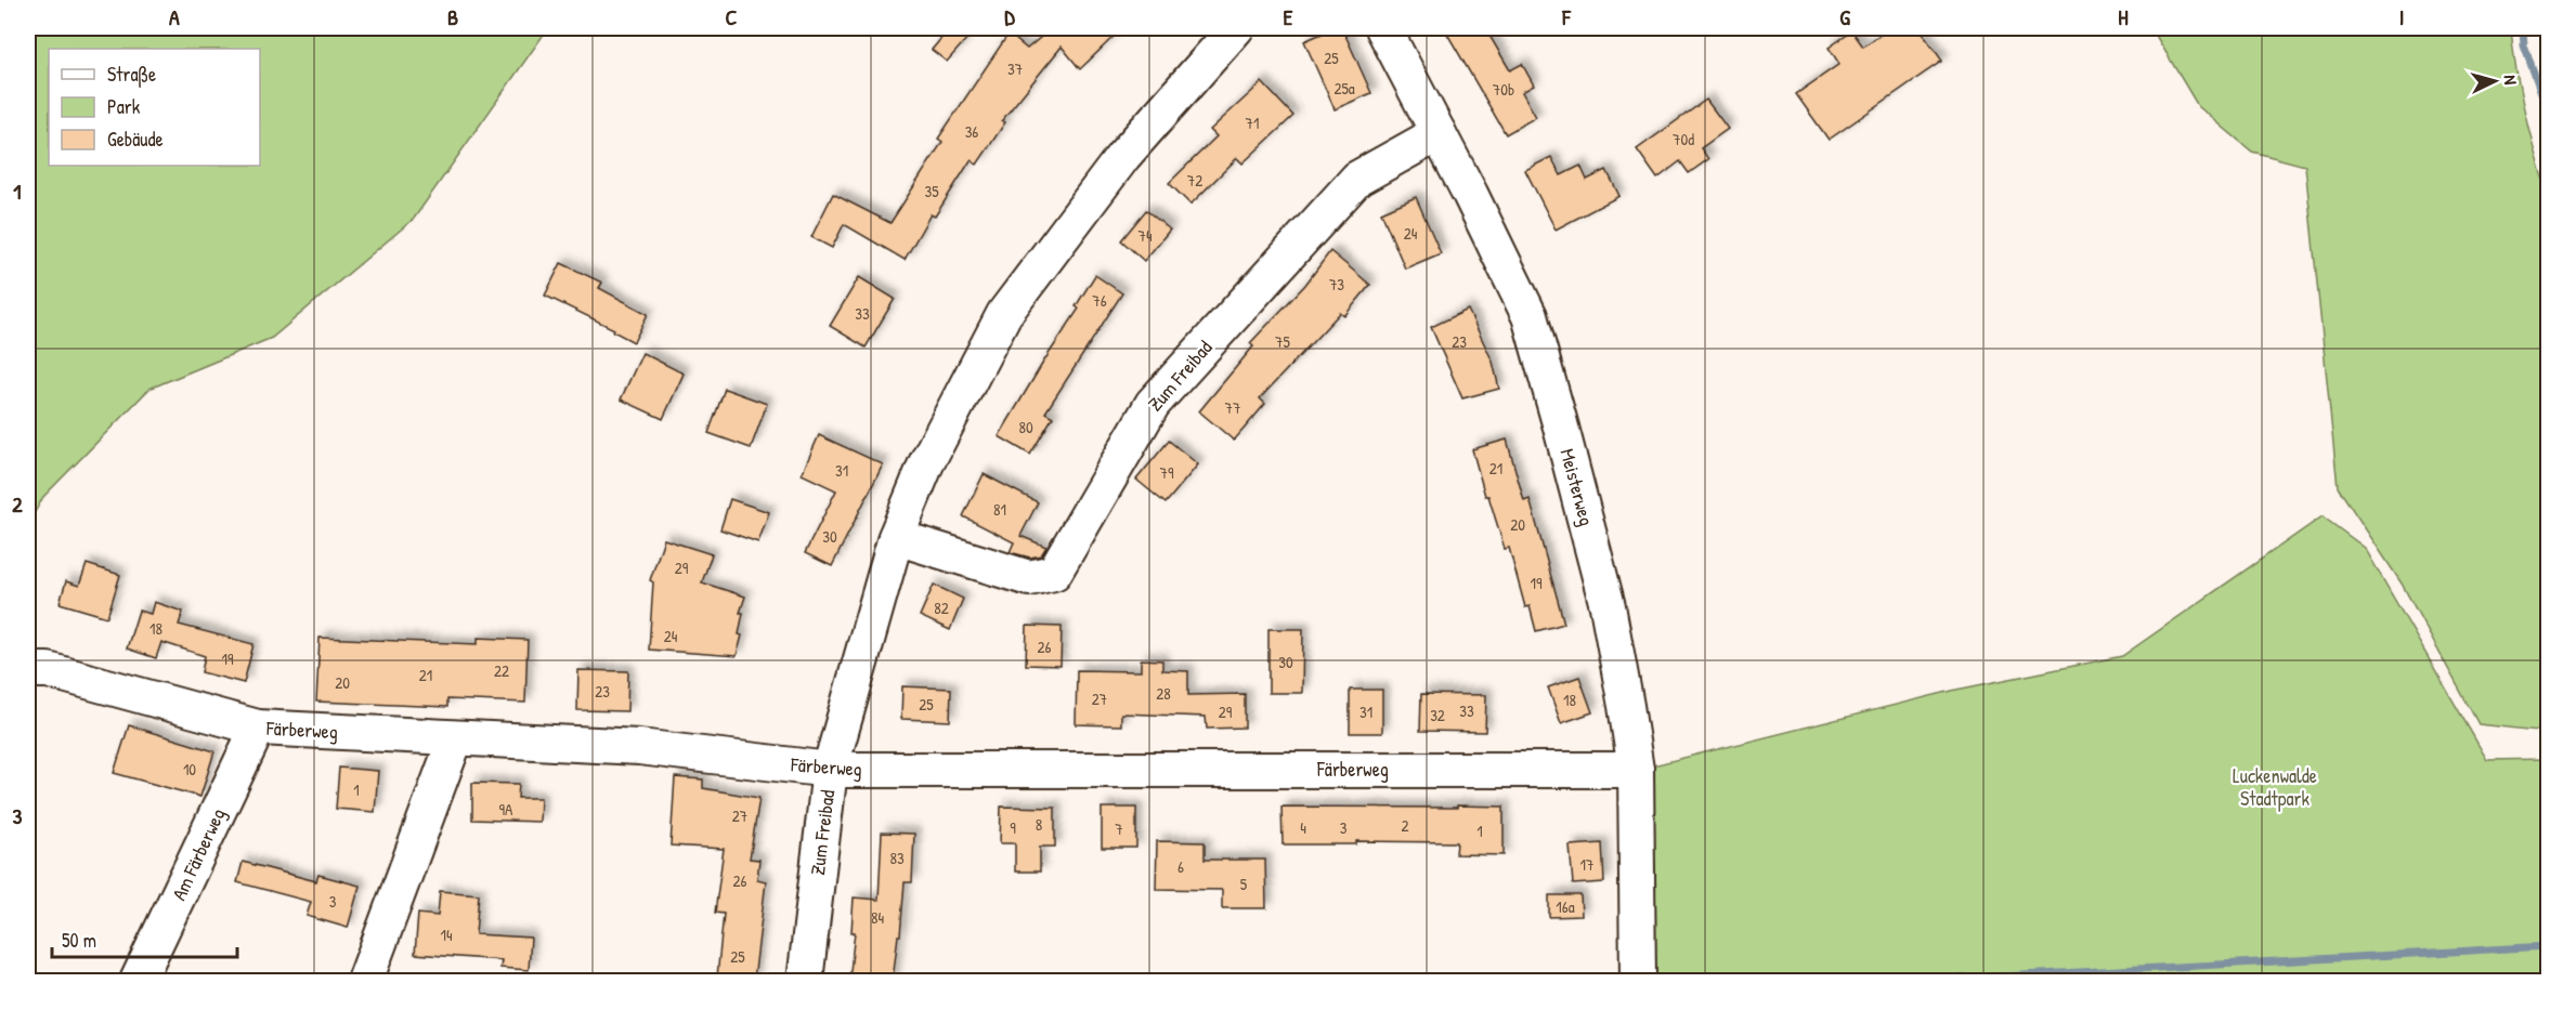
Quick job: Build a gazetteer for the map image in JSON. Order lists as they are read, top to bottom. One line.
{"streets":{"street":["Zum Freibad","Meisterweg","Färberweg","Am Färberweg"]},"crossings":[["Zum Freibad","Meisterweg"],["Zum Freibad","Färberweg"],["Meisterweg","Färberweg"],["Färberweg","Am Färberweg"]],"parks":["Luckenwalde Stadtpark"],"house_numbers":["25","37","25a","70b","71","36","70d","72","35","24","74","73","76","33","75","23","77","80","21","31","79","81","20","30","29","19","82","18","24","26","19","30","22","21","20","23","28","27","18","25","33","29","31","32","10","1","9A","27","8","2","9","4","3","7","1","83","17","6","26","5","3","16a","84","14","25"],"legend":["Straße","Park","Gebäude"],"scale_bar":"50 m","north":"right","grid":{"columns":["A","B","C","D","E","F","G","H","I"],"rows":["1","2","3"]}}
